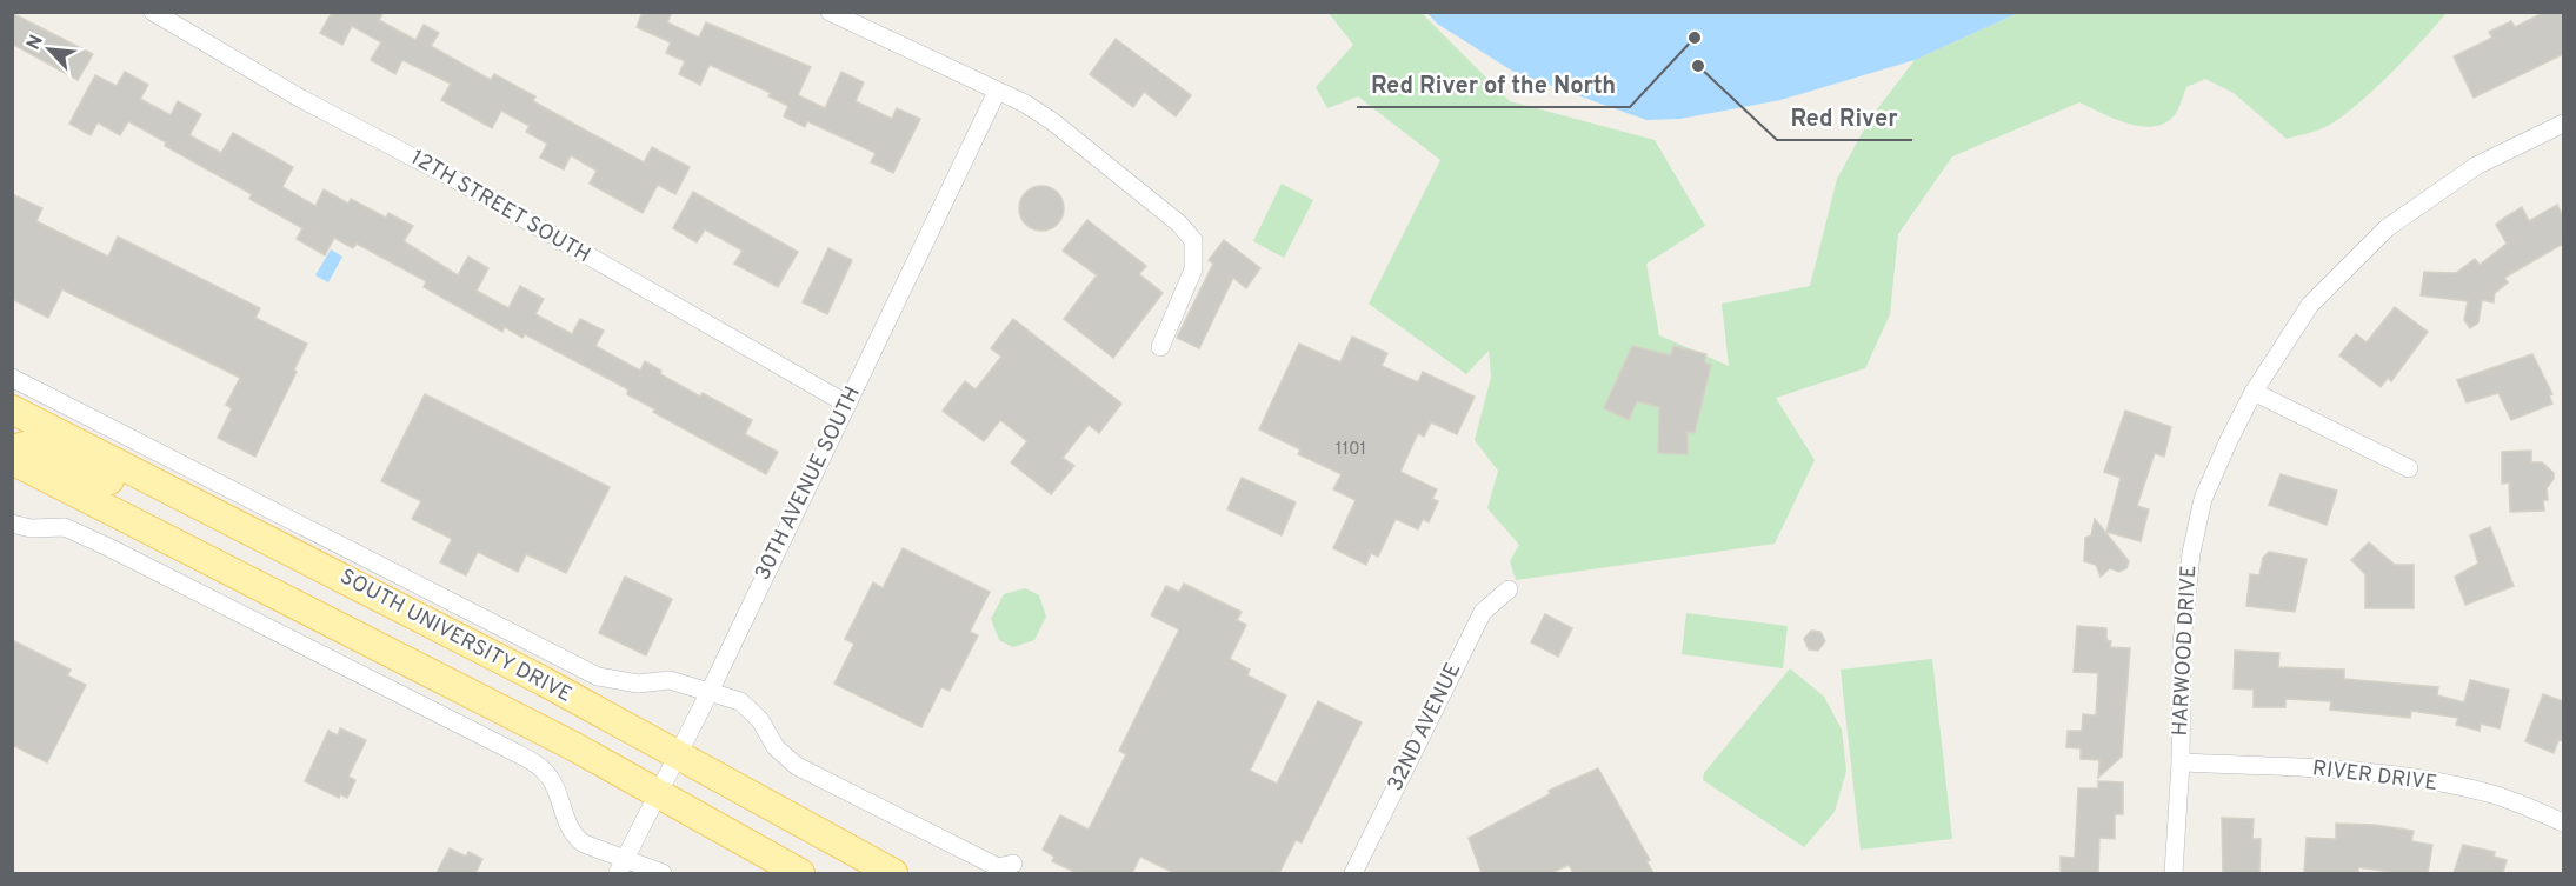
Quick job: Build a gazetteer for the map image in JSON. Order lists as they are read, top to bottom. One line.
{"streets":{"main road":["SOUTH UNIVERSITY DRIVE"],"street":["12TH STREET SOUTH","30TH AVENUE SOUTH","HARWOOD DRIVE","32ND AVENUE","RIVER DRIVE"]},"crossings":[["12TH STREET SOUTH","30TH AVENUE SOUTH"],["30TH AVENUE SOUTH","SOUTH UNIVERSITY DRIVE"],["HARWOOD DRIVE","RIVER DRIVE"]],"places":["Red River of the North","Red River"],"house_numbers":["1101"],"north":"top left"}
